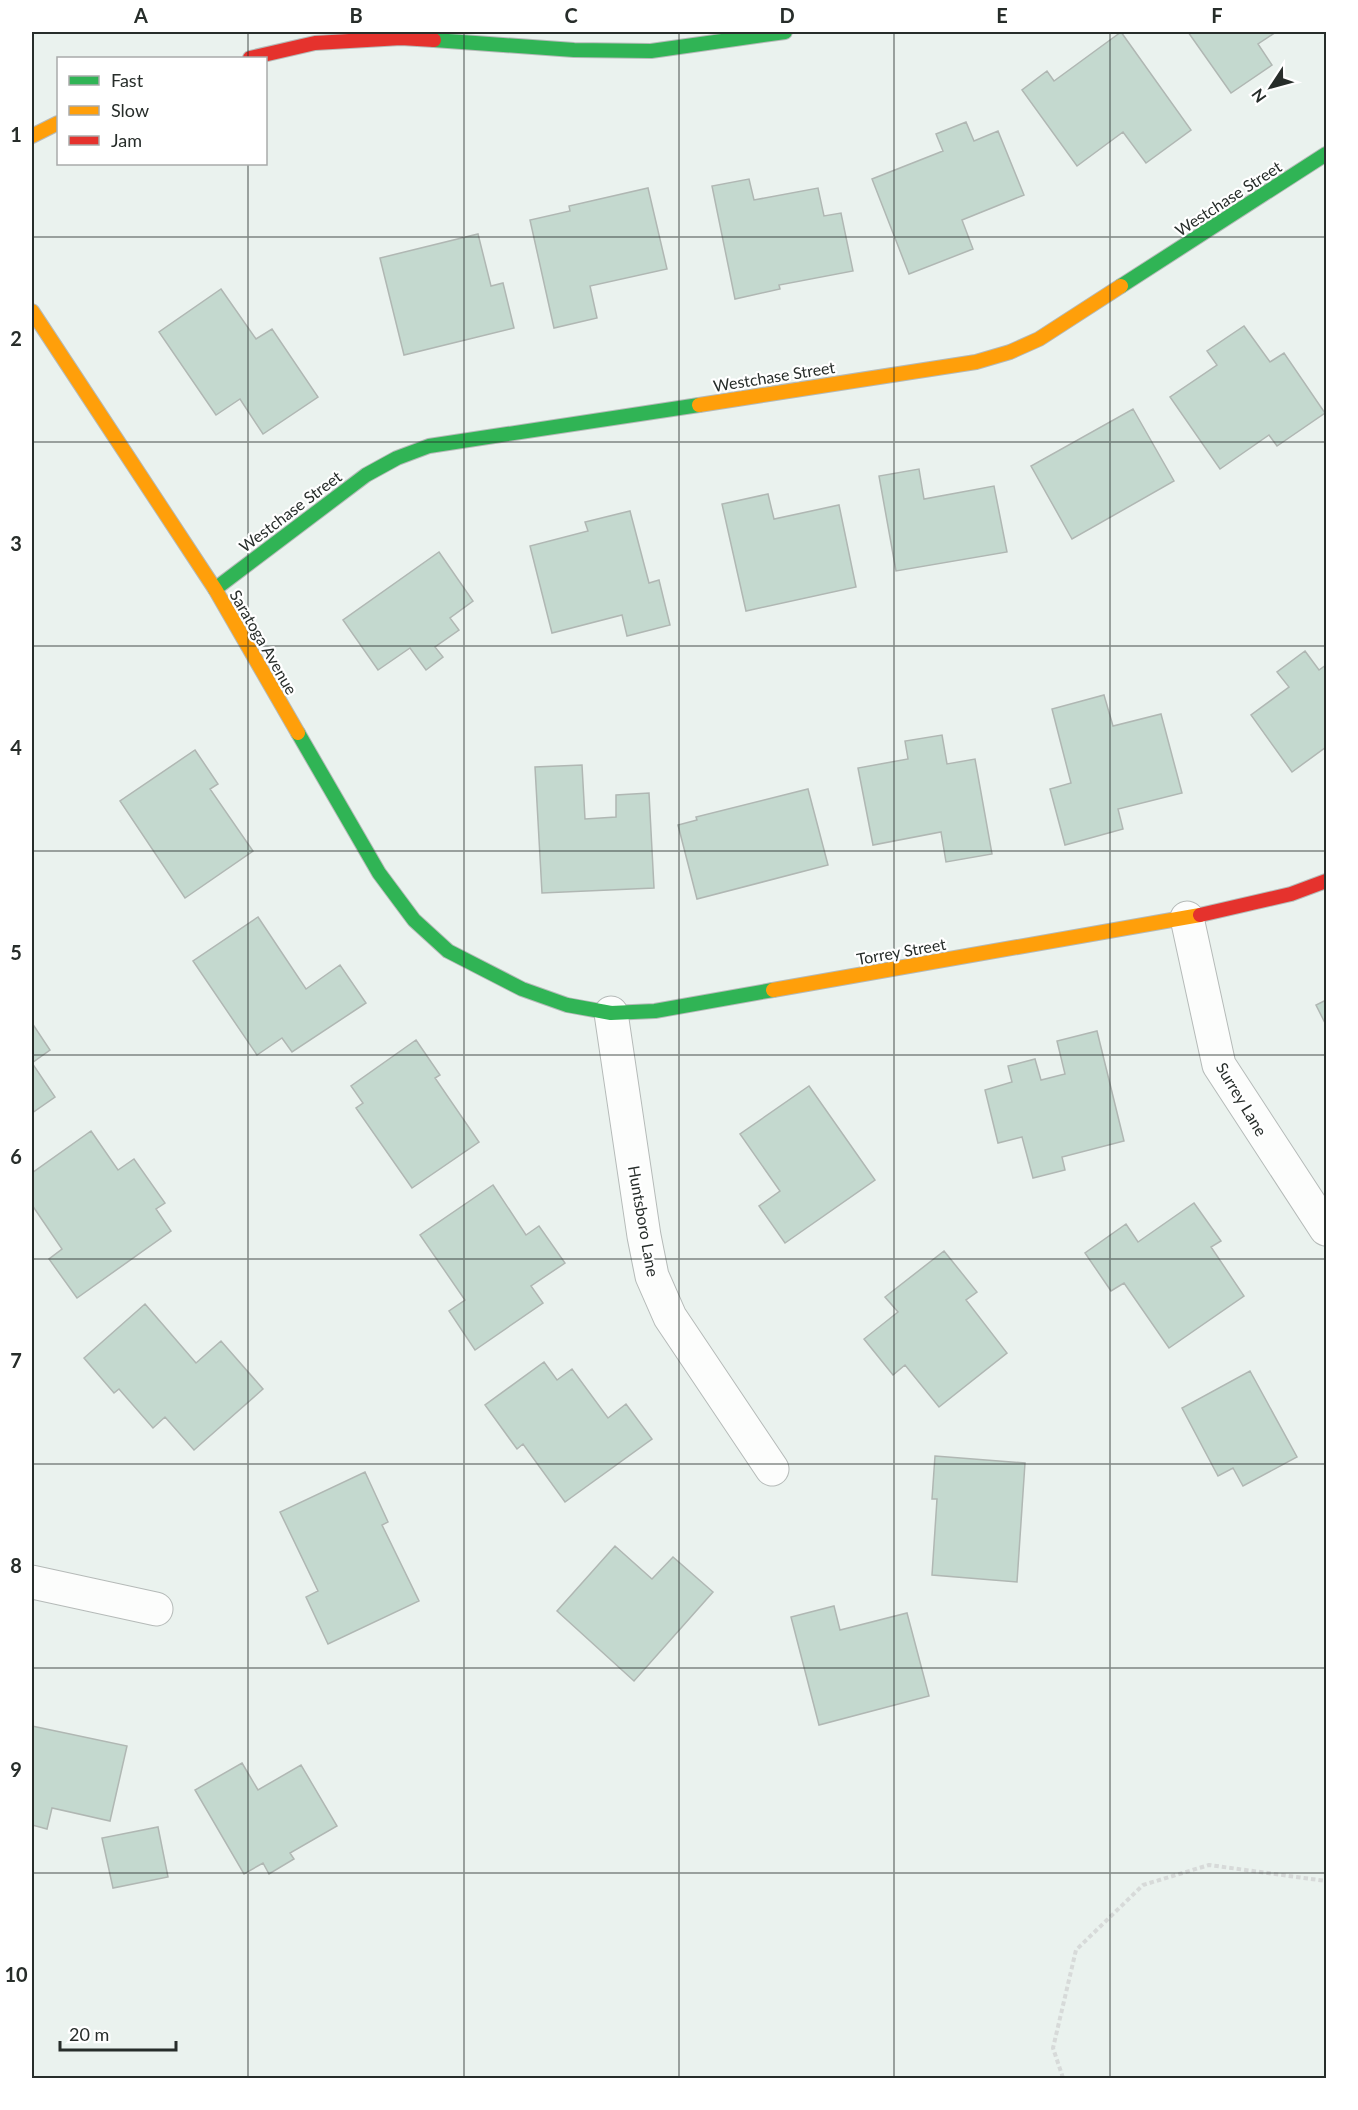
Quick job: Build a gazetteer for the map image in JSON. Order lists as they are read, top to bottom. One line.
{"streets":{"street":["Westchase Street","Saratoga Avenue","Torrey Street","Surrey Lane","Huntsboro Lane"]},"crossings":[["Westchase Street","Saratoga Avenue"],["Saratoga Avenue","Torrey Street"],["Torrey Street","Surrey Lane"],["Torrey Street","Huntsboro Lane"]],"legend":["Fast","Slow","Jam"],"scale_bar":"20 m","north":"bottom left","grid":{"columns":["A","B","C","D","E","F"],"rows":["1","2","3","4","5","6","7","8","9","10"]}}
